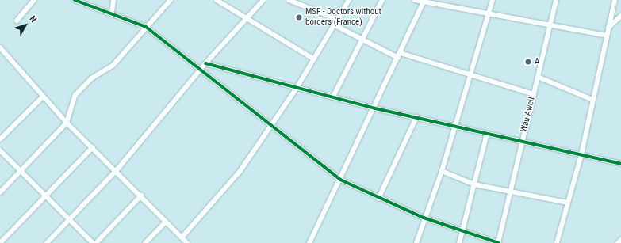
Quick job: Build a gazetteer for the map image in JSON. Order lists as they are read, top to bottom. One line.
{"streets":{"street":["Wau-Aweil"]},"places":["MSF - Doctors without borders (France)","A"],"north":"top right"}
